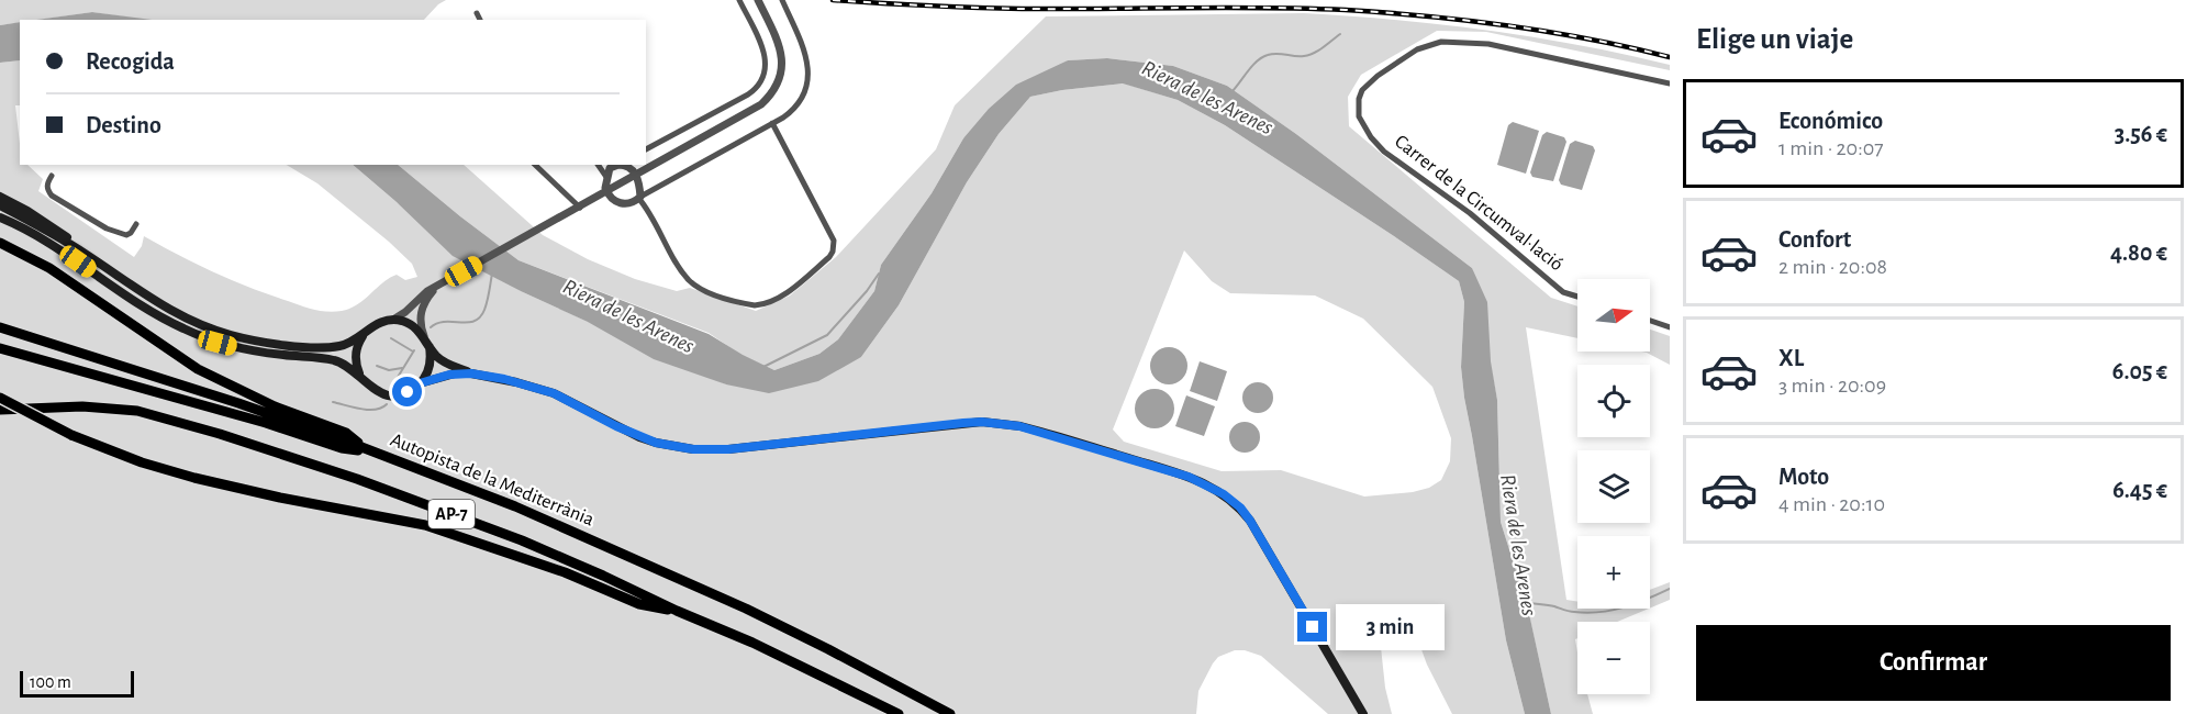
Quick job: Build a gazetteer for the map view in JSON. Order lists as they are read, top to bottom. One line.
{"streets":{"highway":["Autopista de la Mediterrània","AP-7"],"street":["Carrer de la Circumval·lació"]},"water":["Riera de les Arenes"],"scale_bar":"100 m","north":"right","page":{"heading":"Elige un viaje","banner":["Recogida","Destino"],"list":[{"name":"Económico","note":"1 min · 20:07","value":"3.56 €"},{"name":"Confort","note":"2 min · 20:08","value":"4.80 €"},{"name":"XL","note":"3 min · 20:09","value":"6.05 €"},{"name":"Moto","note":"4 min · 20:10","value":"6.45 €"}],"map_buttons":["+","−"],"bubble":"3 min","buttons":"Confirmar","scale":"100 m"}}
